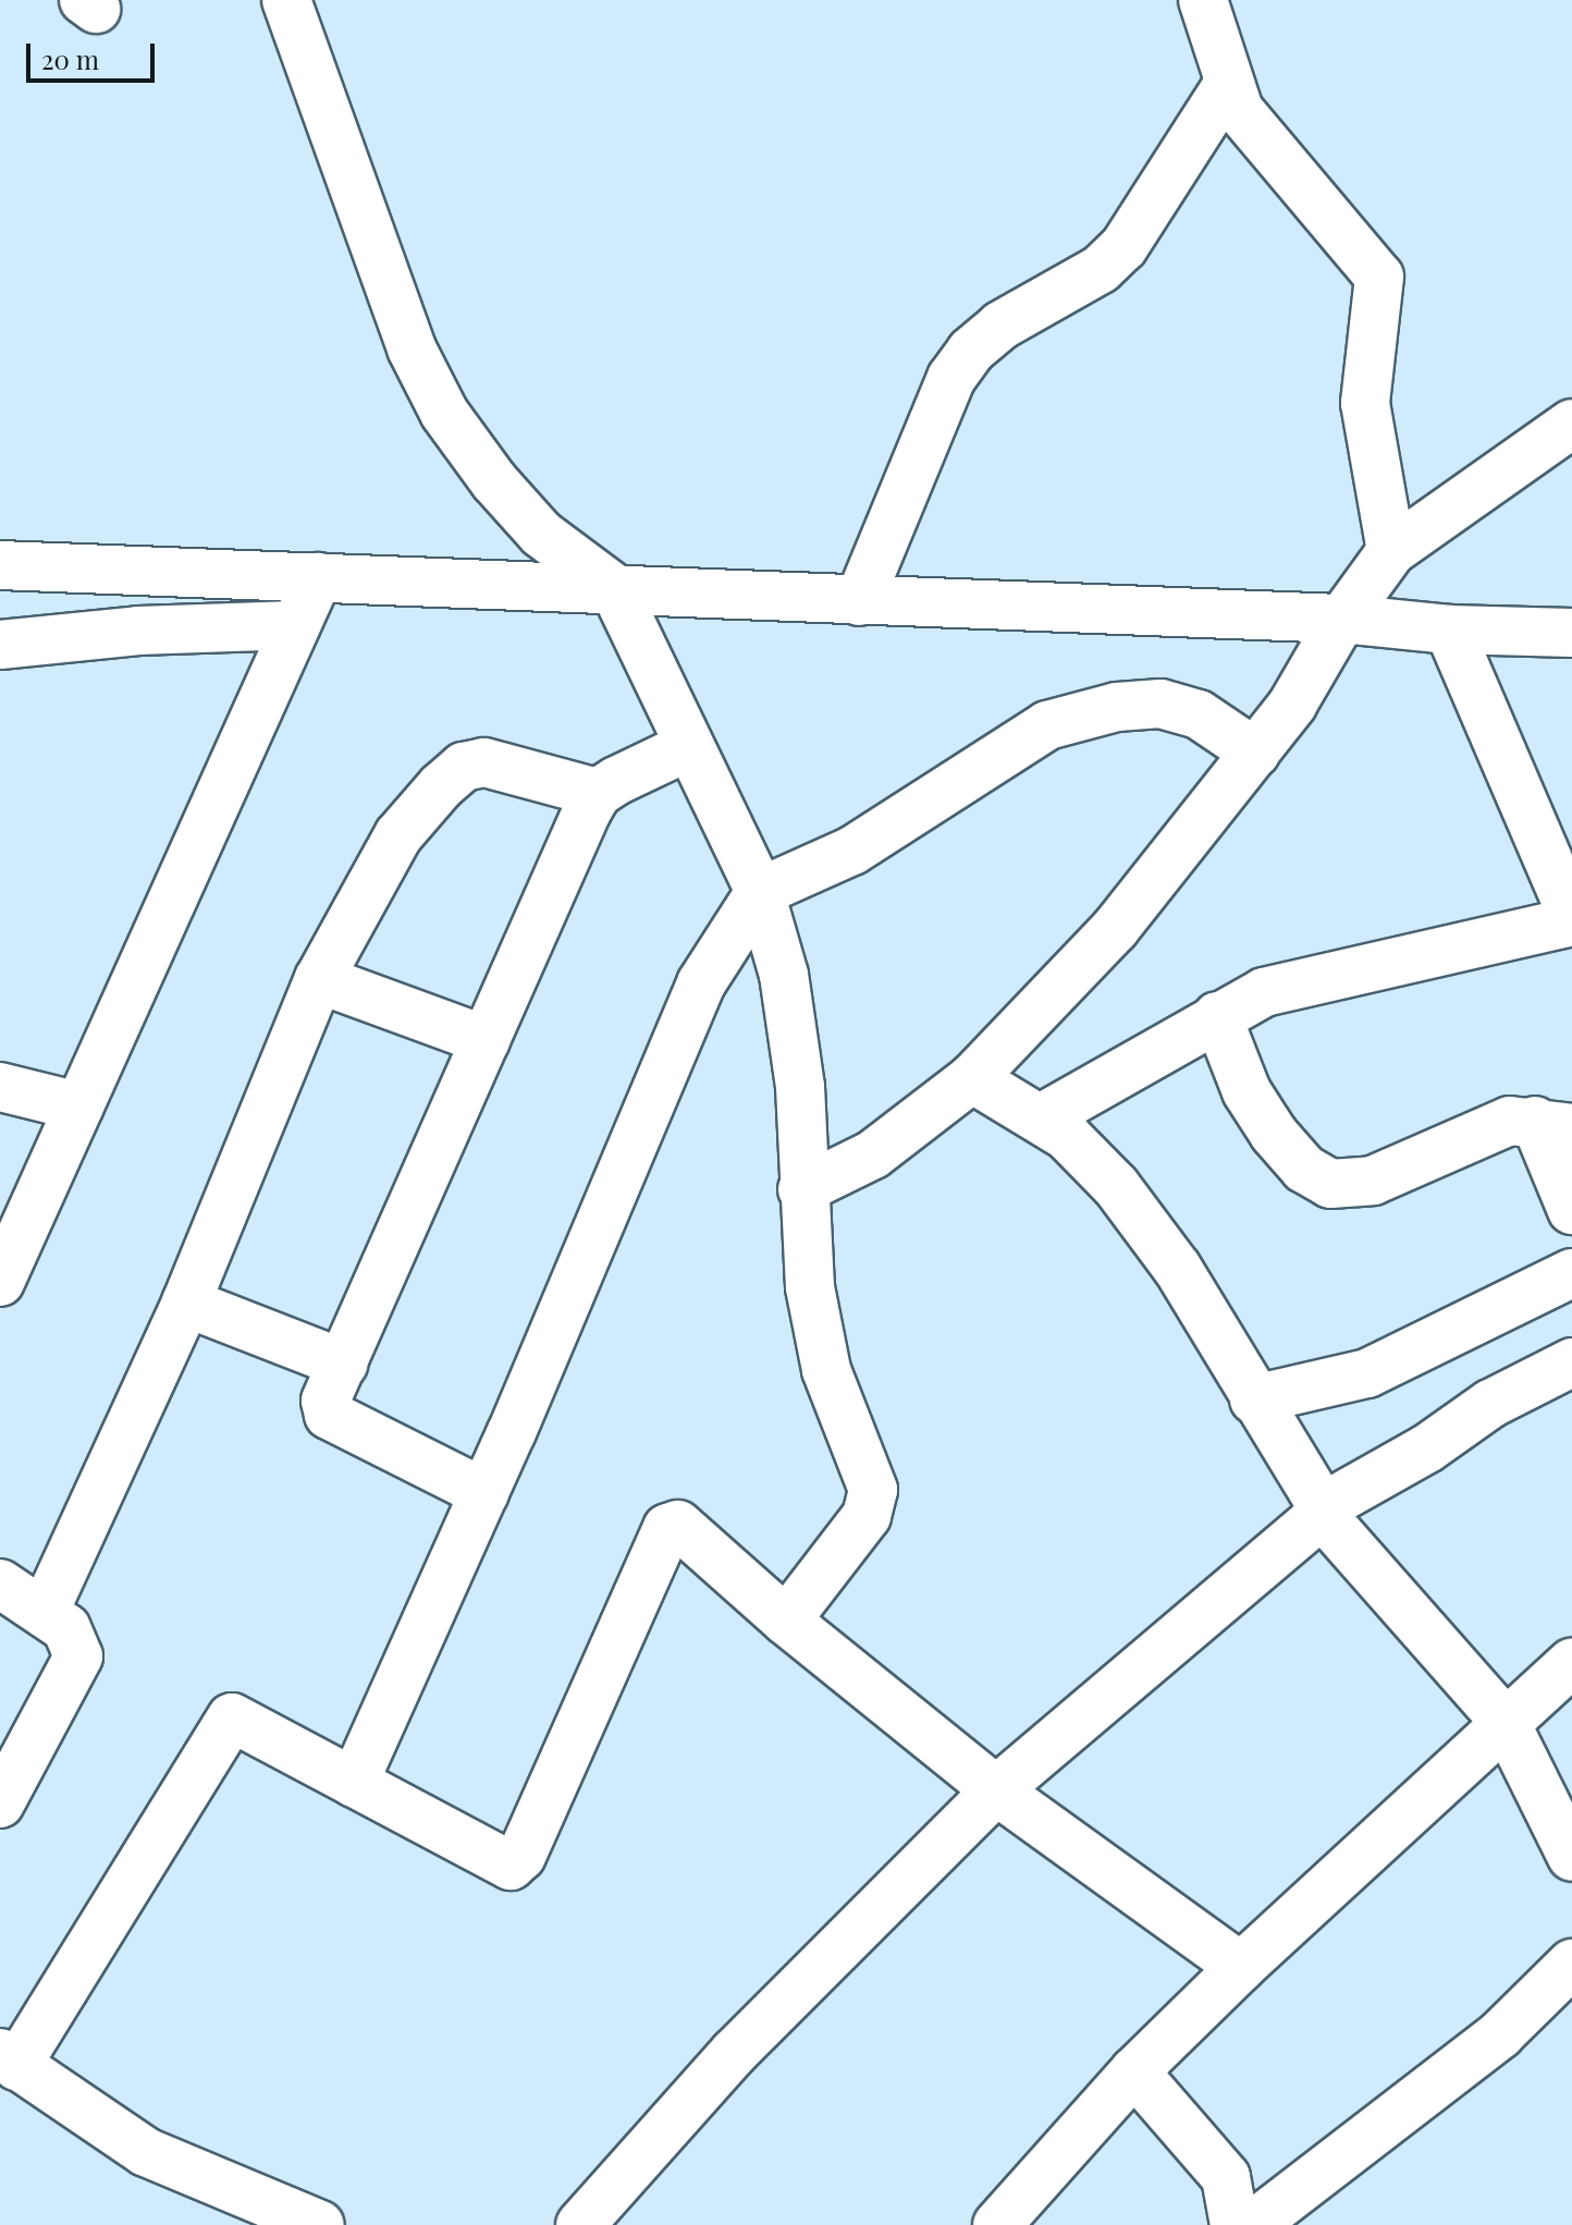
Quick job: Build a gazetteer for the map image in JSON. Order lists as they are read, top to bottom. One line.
{"scale_bar":"20 m"}
